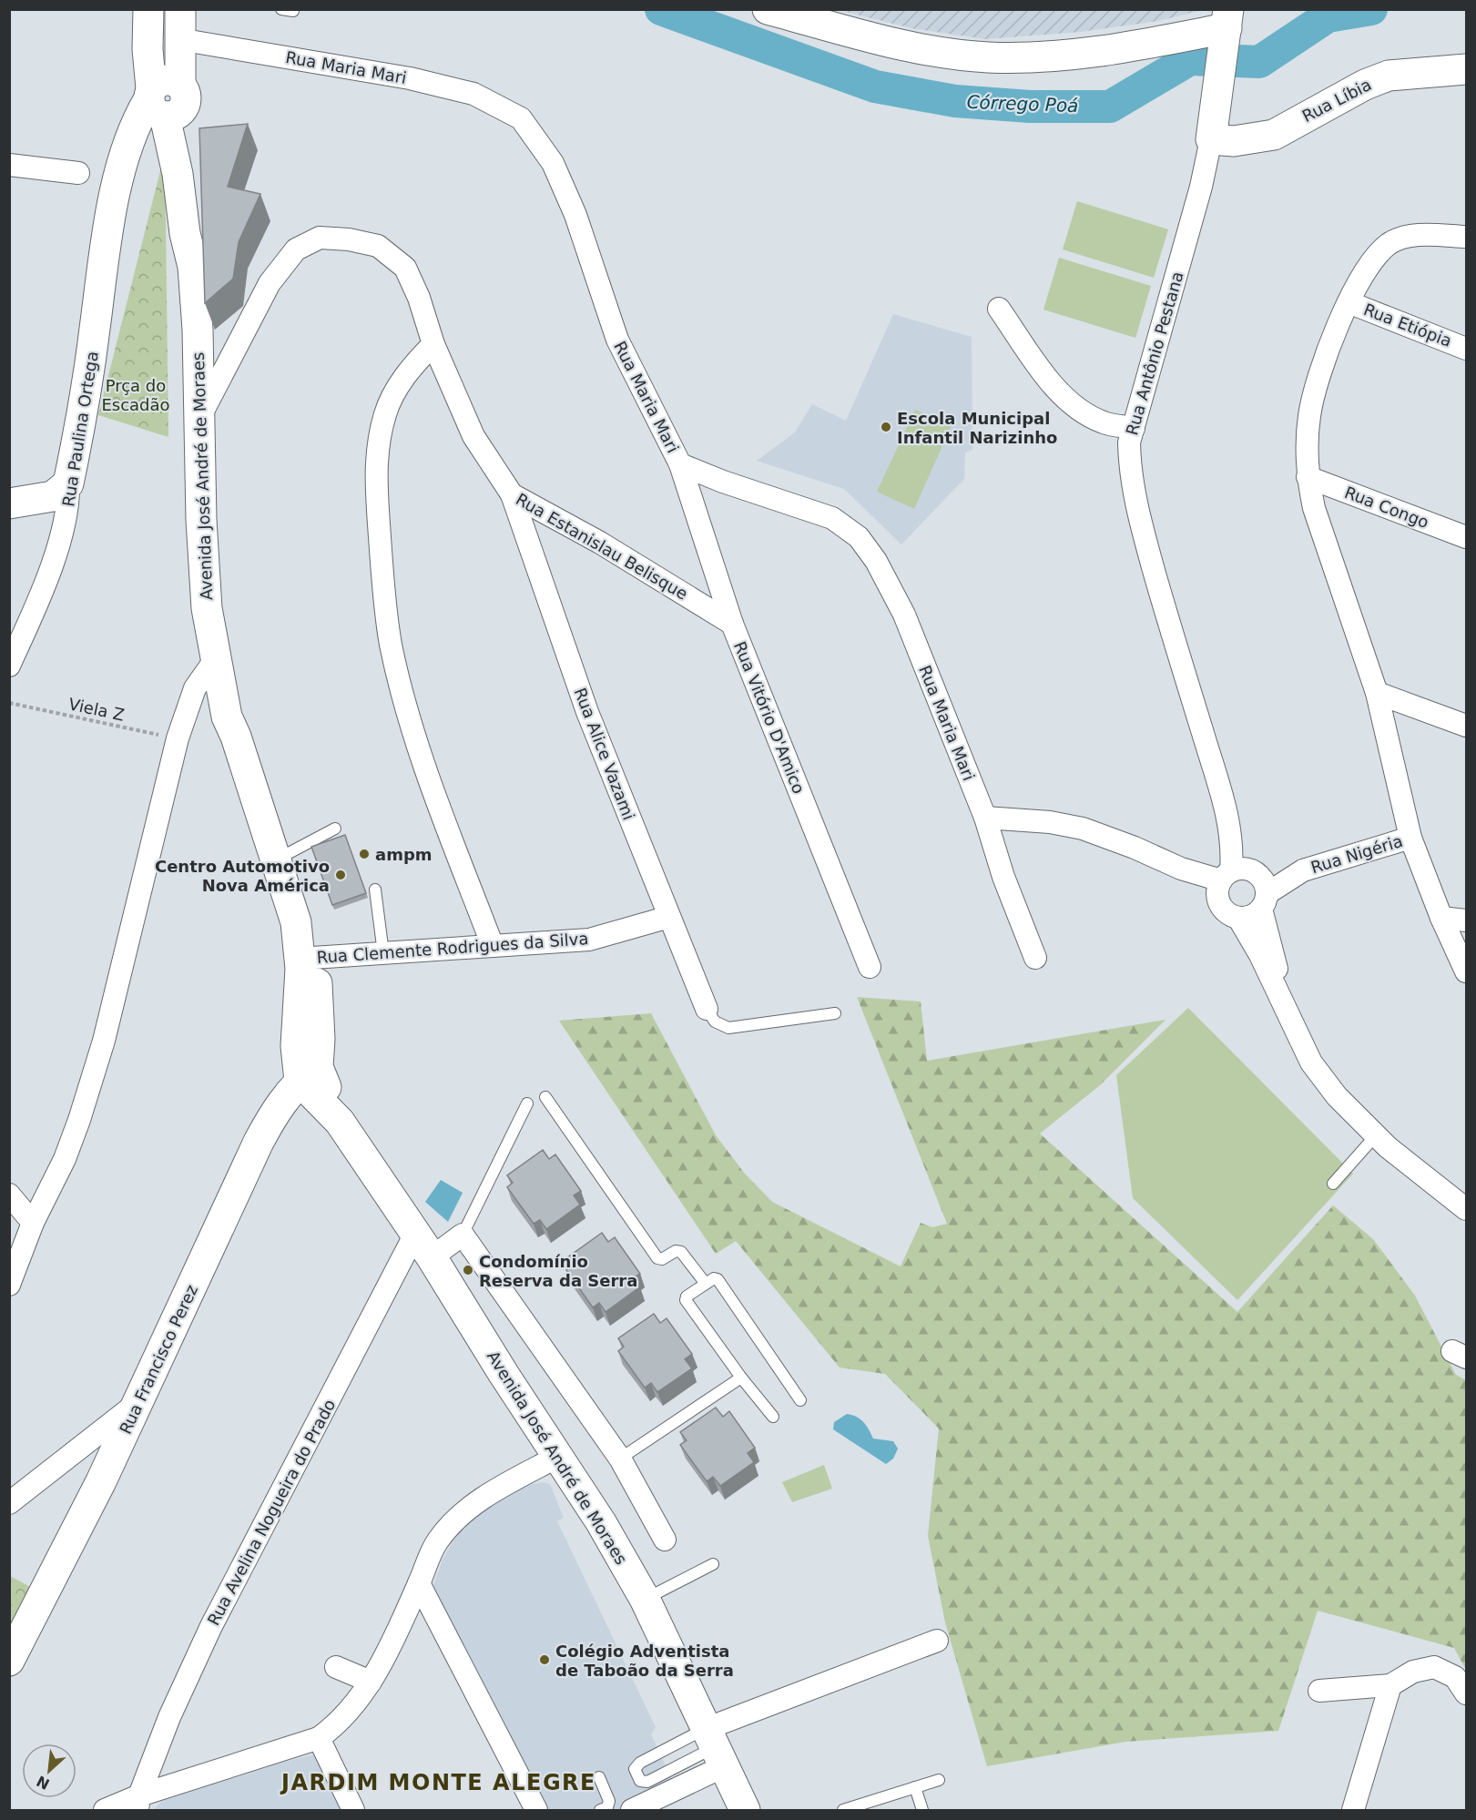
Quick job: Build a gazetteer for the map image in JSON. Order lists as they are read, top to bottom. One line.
{"streets":{"street":["Rua Maria Mari","Rua Líbia","Rua Etiópia","Rua Antônio Pestana","Rua Paulina Ortega","Avenida José André de Moraes","Rua Congo","Rua Estanislau Belisque","Rua Vitório D'Amico","Rua Alice Vazami","Rua Nigéria","Rua Clemente Rodrigues da Silva","Rua Francisco Perez","Rua Avelina Nogueira do Prado"],"path":["Viela Z"]},"crossings":[["Rua Maria Mari","Avenida José André de Moraes"],["Rua Maria Mari","Rua Vitório D'Amico"],["Rua Líbia","Rua Antônio Pestana"],["Rua Antônio Pestana","Rua Nigéria"],["Rua Paulina Ortega","Avenida José André de Moraes"],["Avenida José André de Moraes","Rua Estanislau Belisque"],["Avenida José André de Moraes","Rua Clemente Rodrigues da Silva"],["Avenida José André de Moraes","Rua Francisco Perez"],["Avenida José André de Moraes","Rua Avelina Nogueira do Prado"],["Rua Estanislau Belisque","Rua Vitório D'Amico"],["Rua Estanislau Belisque","Rua Alice Vazami"],["Rua Alice Vazami","Rua Clemente Rodrigues da Silva"]],"districts":["JARDIM MONTE ALEGRE"],"water":["Córrego Poá"],"parks":["Prça do Escadão"],"places":["Escola Municipal Infantil Narizinho","ampm","Centro Automotivo Nova América","Condomínio Reserva da Serra","Colégio Adventista de Taboão da Serra"],"north":"bottom left"}
